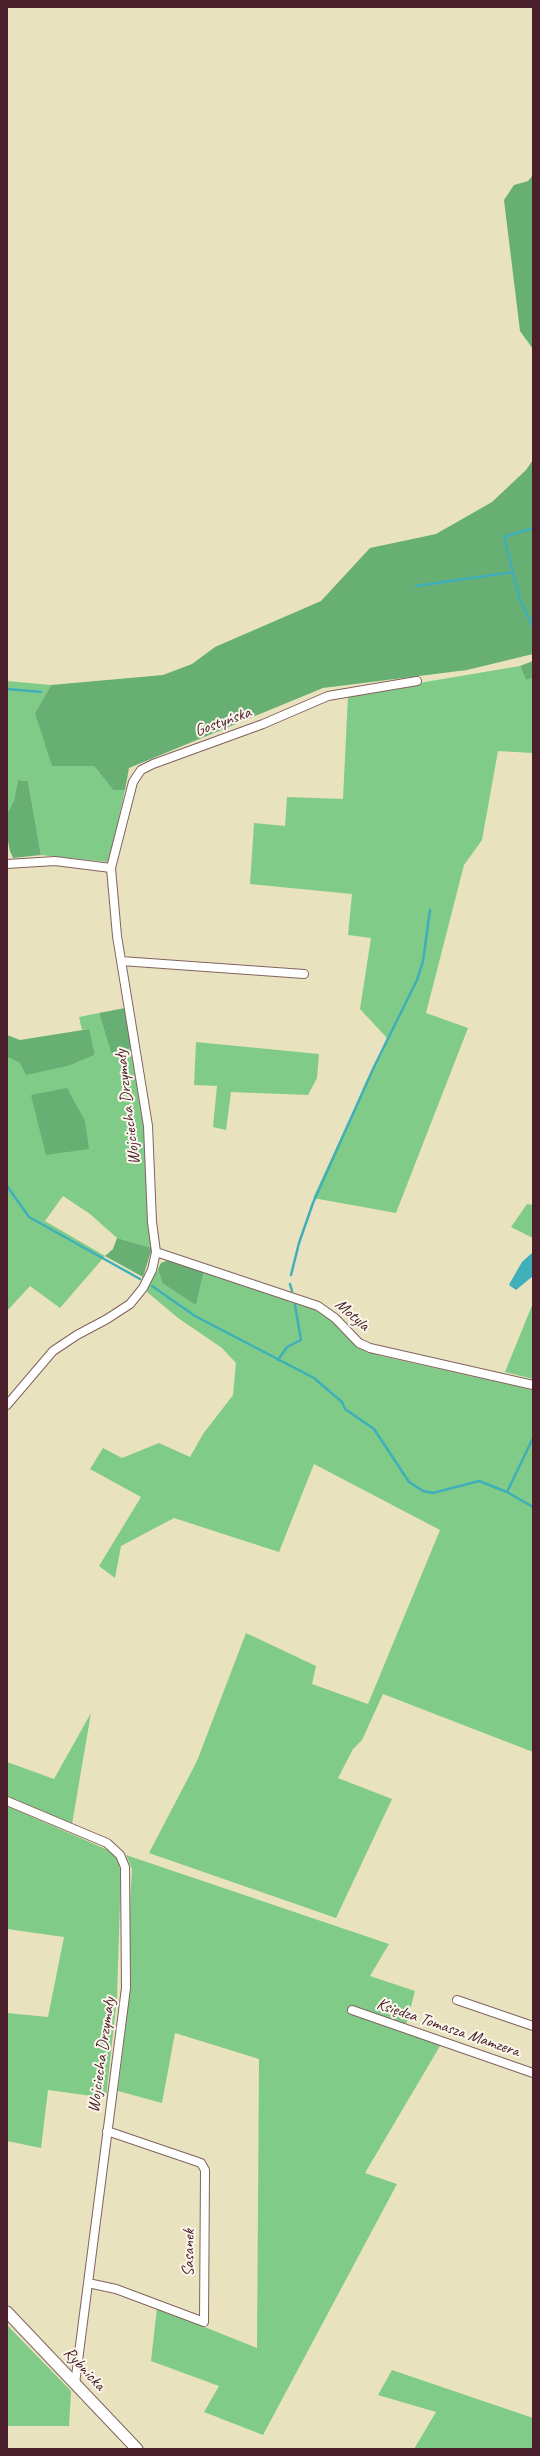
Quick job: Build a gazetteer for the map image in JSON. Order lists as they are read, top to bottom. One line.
{"streets":{"street":["Gostyńska","Wojciecha Drzymały","Motyla","Księdza Tomasza Mamzera","Sasanek","Rybnicka"]},"crossings":[["Gostyńska","Wojciecha Drzymały"],["Wojciecha Drzymały","Motyla"],["Wojciecha Drzymały","Sasanek"],["Wojciecha Drzymały","Rybnicka"]]}
